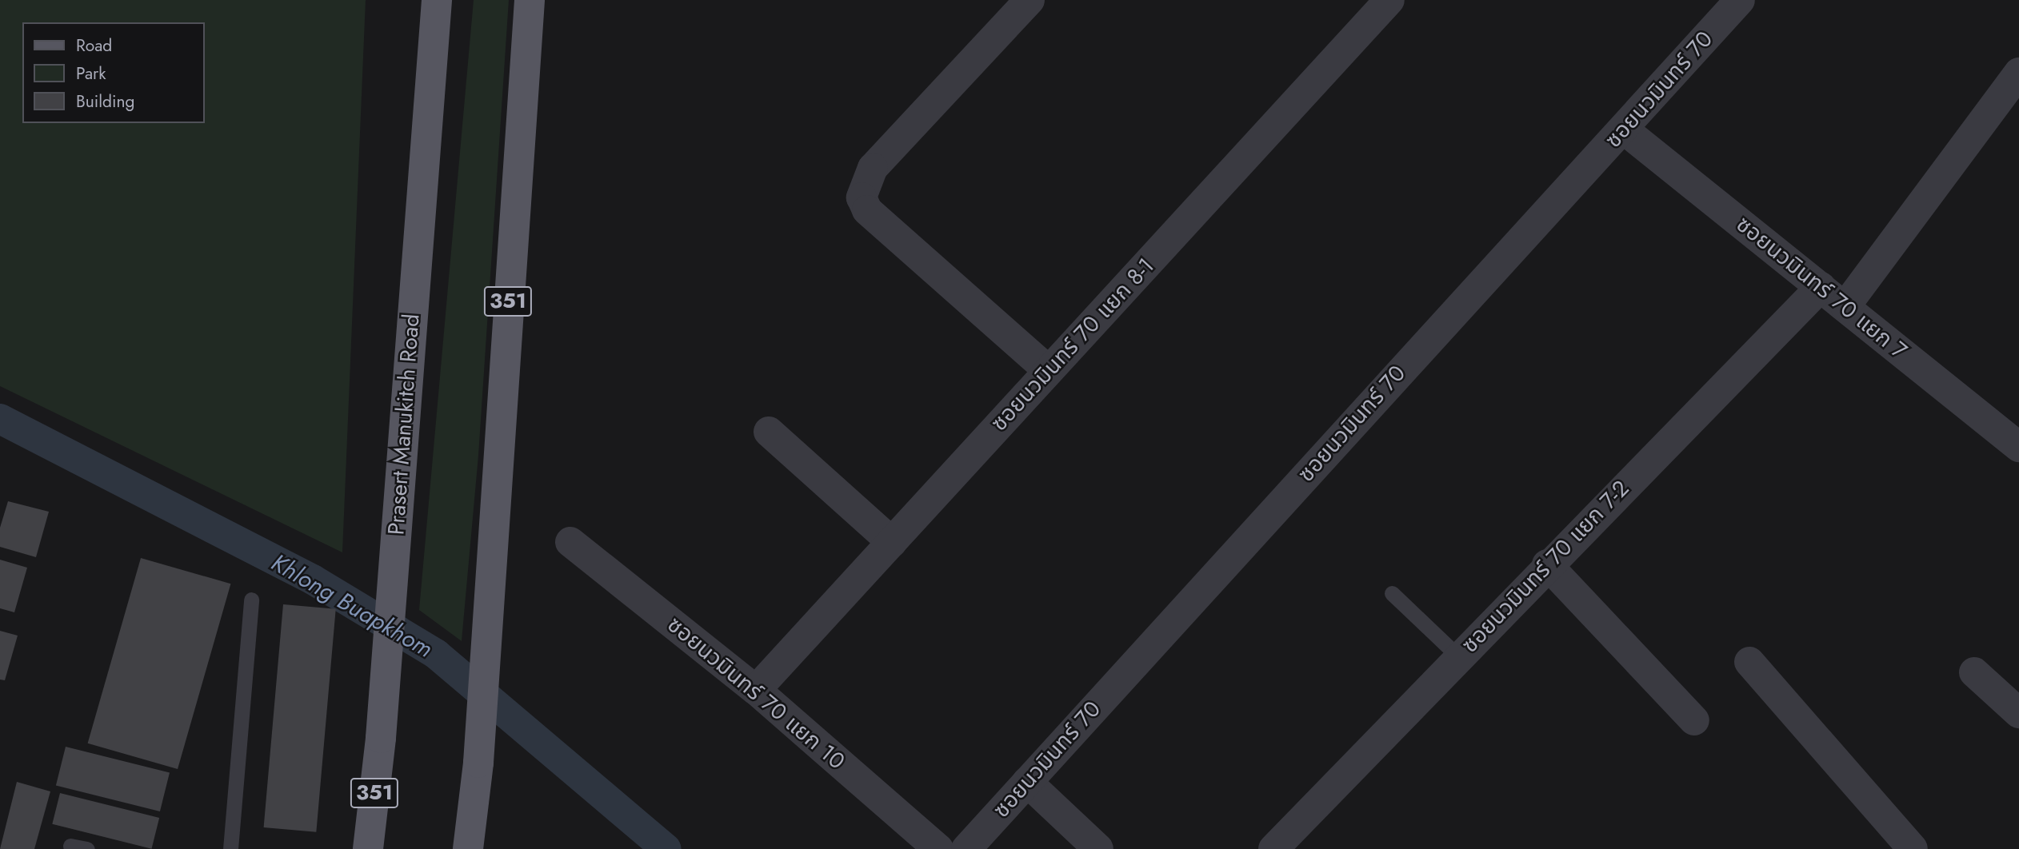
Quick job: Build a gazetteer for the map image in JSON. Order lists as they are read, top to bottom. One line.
{"streets":{"main road":["351","Prasert Manukitch Road"],"street":["ซอยนวมินทร์ 70","ซอยนวมินทร์ 70 แยก 7","ซอยนวมินทร์ 70 แยก 8-1","ซอยนวมินทร์ 70 แยก 7-2","ซอยนวมินทร์ 70 แยก 10"]},"crossings":[["ซอยนวมินทร์ 70","ซอยนวมินทร์ 70 แยก 7"],["ซอยนวมินทร์ 70 แยก 7","ซอยนวมินทร์ 70 แยก 7-2"],["ซอยนวมินทร์ 70 แยก 8-1","ซอยนวมินทร์ 70 แยก 10"]],"water":["Khlong Buapkhom"],"legend":["Road","Park","Building"]}
